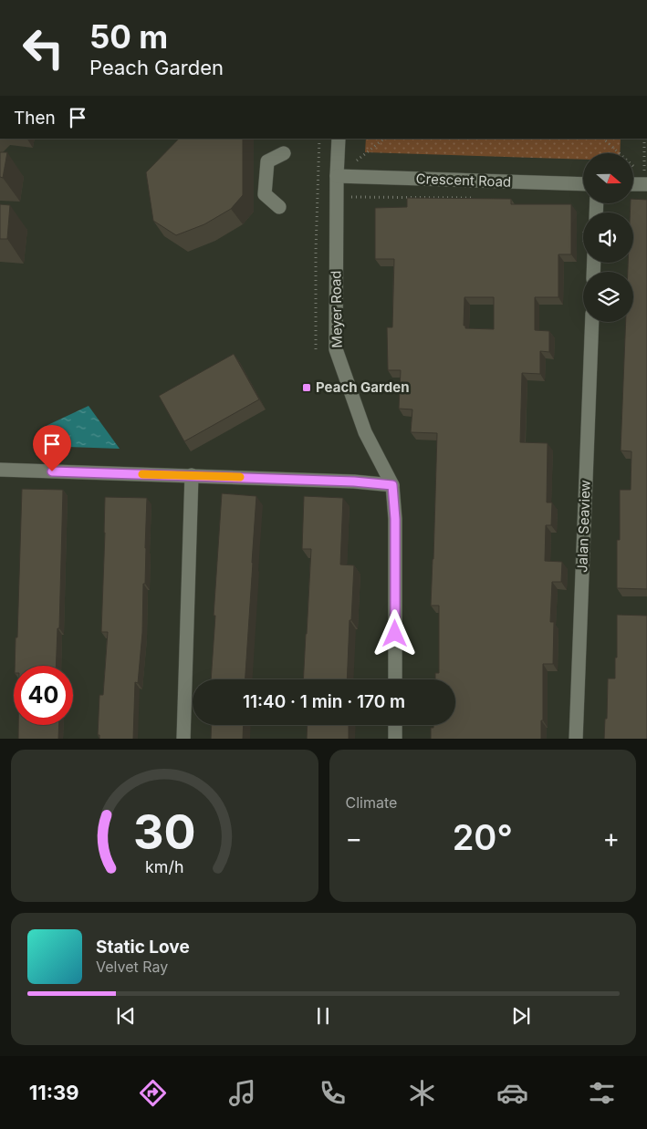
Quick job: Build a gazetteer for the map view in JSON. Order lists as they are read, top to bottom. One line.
{"streets":{"street":["Crescent Road","Meyer Road","Jalan Seaview"]},"crossings":[["Crescent Road","Meyer Road"]],"places":{"transit":["Peach Garden"]},"north":"right","page":{"turn":["50 m","Peach Garden"],"then":"Then","limit":"40","trip":"11:40 · 1 min · 170 m","tile":"Climate","heat":["−","20°","+"],"song":["Static Love","Velvet Ray"],"tabs":"11:39","gauge":["30","km/h"]}}
